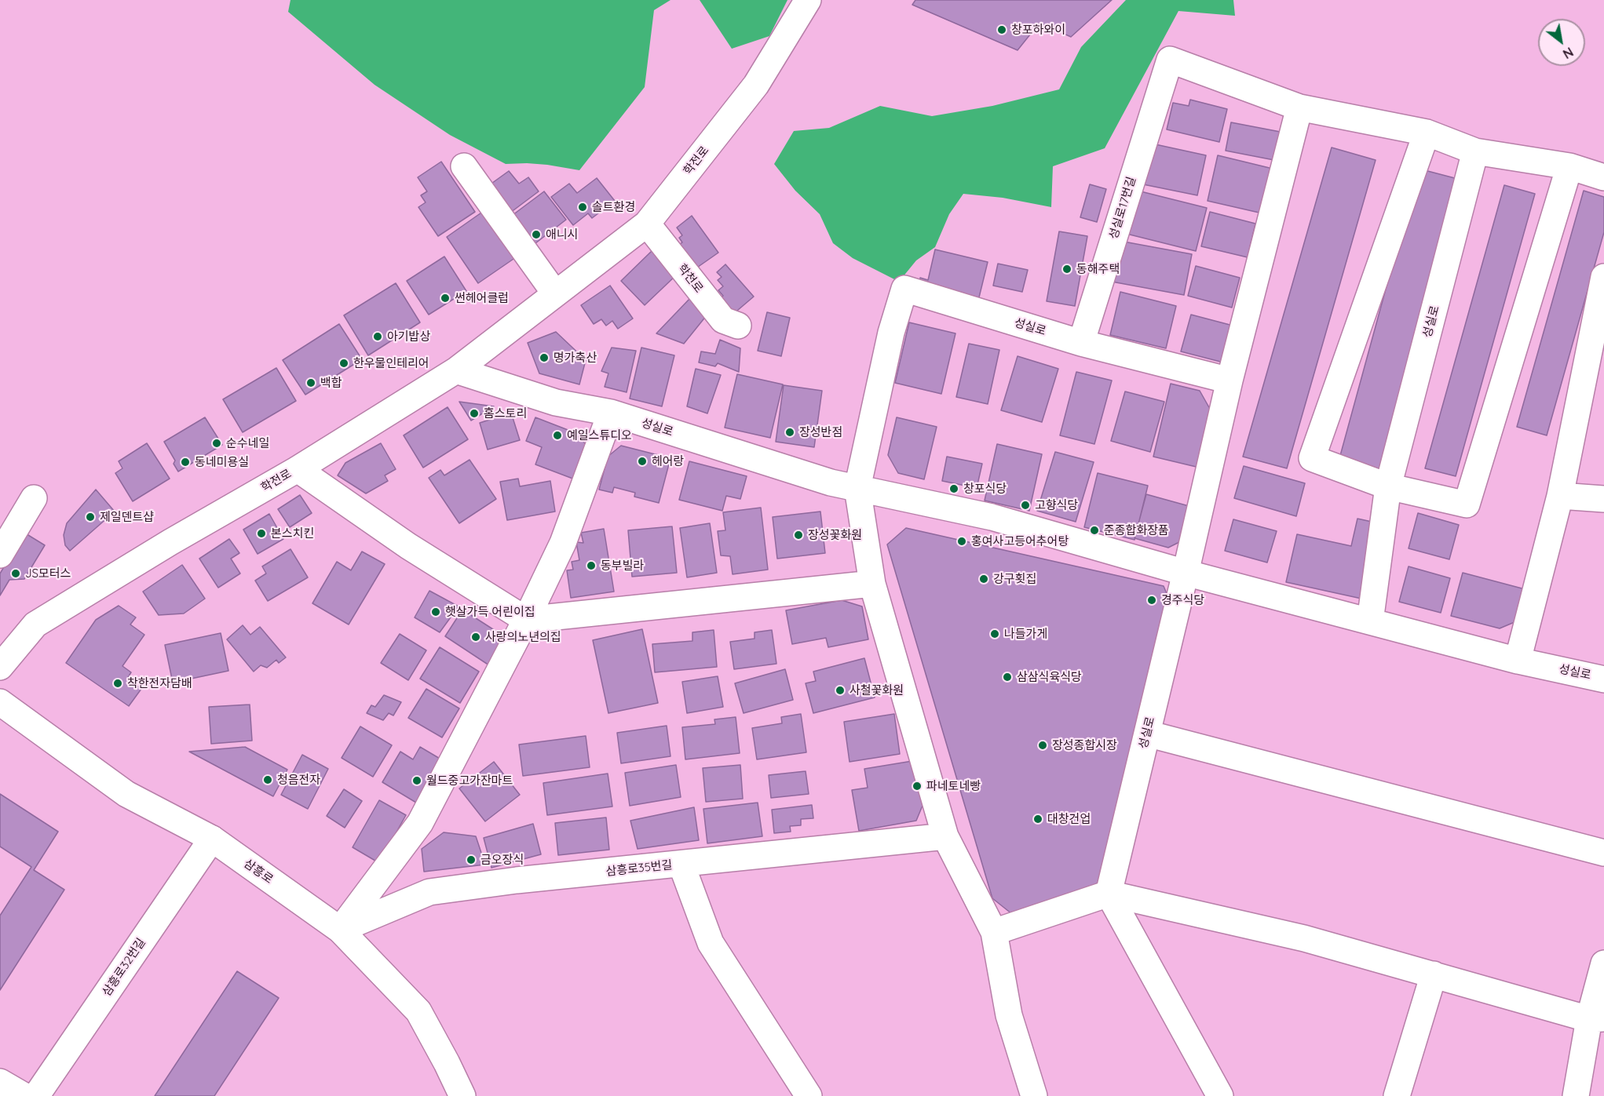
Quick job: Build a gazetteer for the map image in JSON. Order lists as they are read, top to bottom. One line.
{"streets":{"street":["학전로","성실로17번길","학천로","성실로","삼흥로35번길","삼흥로","삼흥로32번길"]},"crossings":[["학전로","학천로"],["학전로","성실로"],["성실로17번길","성실로"],["삼흥로35번길","삼흥로"],["삼흥로","삼흥로32번길"]],"places":["창포하와이","솔트환경","애니시","동해주택","썬헤어클럽","아기밥상","명가축산","한우물인테리어","백합","홈스토리","장성반점","예일스튜디오","순수네일","헤어랑","동네미용실","창포식당","고향식당","제일덴트샵","준종합화장품","본스치킨","장성꽃화원","홍여사고등어추어탕","동부빌라","JS모터스","강구횟집","경주식당","햇살가득 어린이집","나들가게","사랑의노년의집","삼삼식육식당","착한전자담배","사철꽃화원","장성종합시장","청음전자","월드중고가잔마트","파네토네빵","대창건업","금오장식"],"north":"bottom right"}
